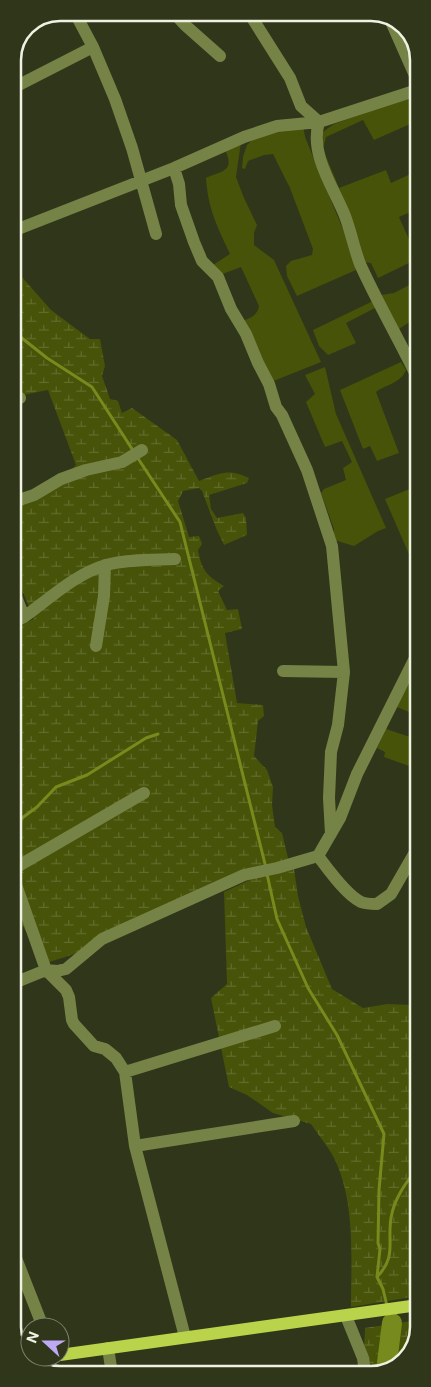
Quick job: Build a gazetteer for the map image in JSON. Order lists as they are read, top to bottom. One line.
{"north":"left"}
